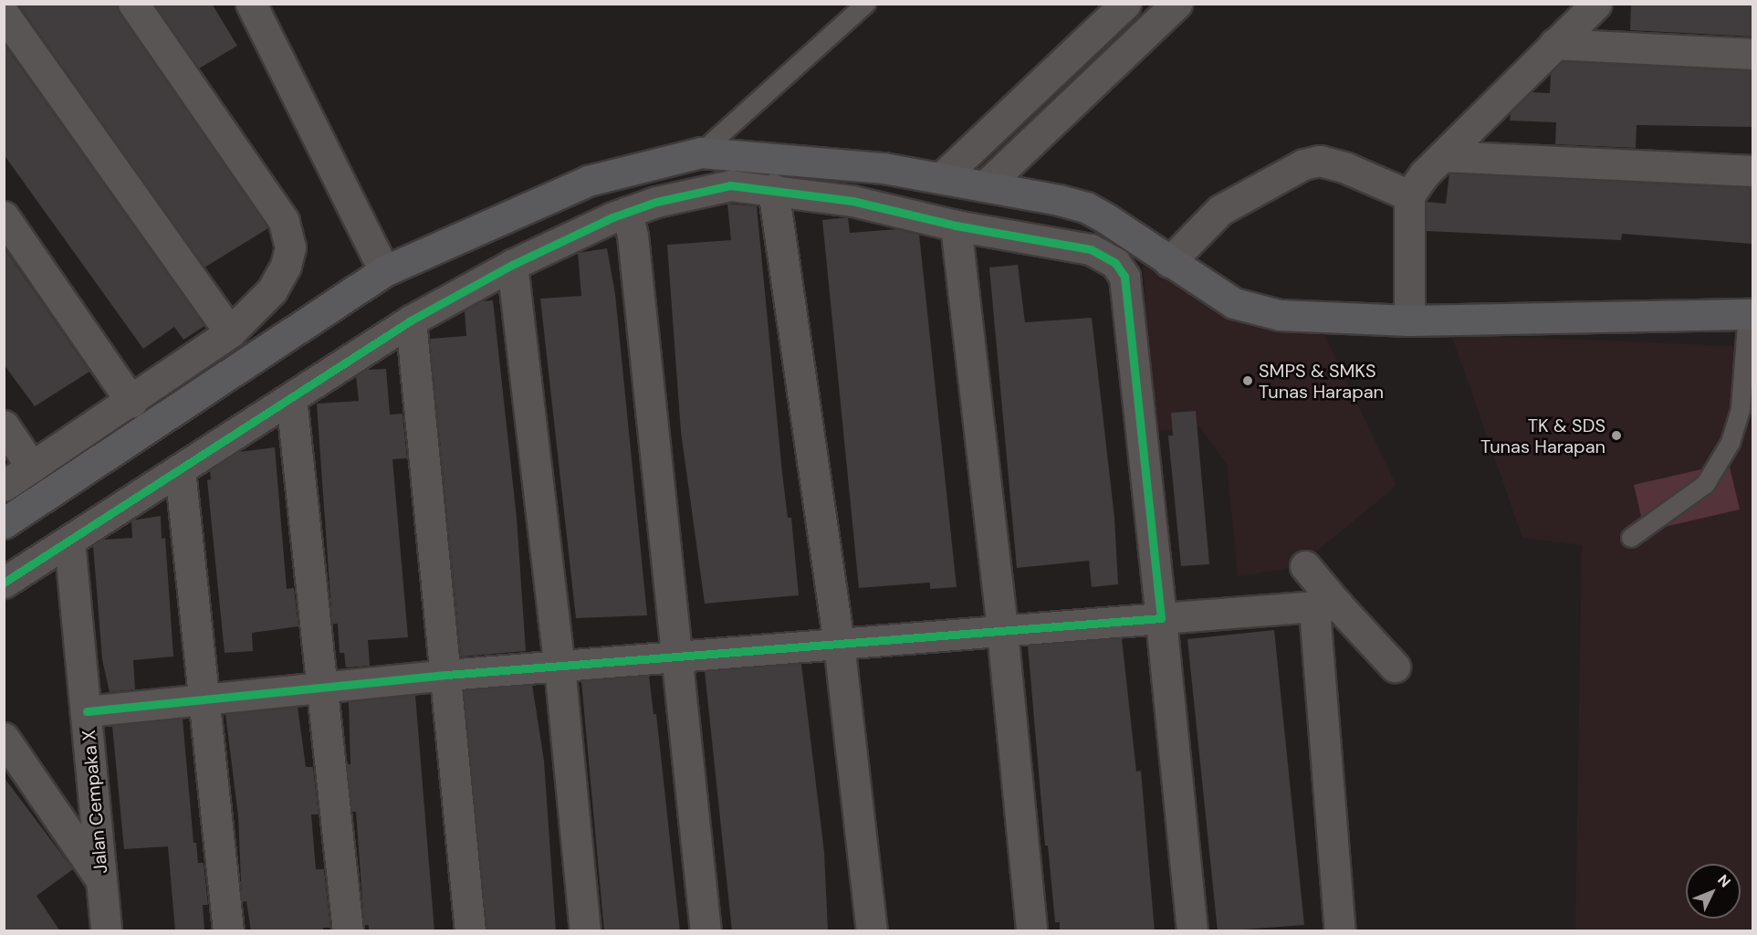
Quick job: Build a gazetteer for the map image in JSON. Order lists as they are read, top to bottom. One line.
{"streets":{"street":["Jalan Cempaka X"]},"places":["SMPS & SMKS Tunas Harapan","TK & SDS Tunas Harapan"],"north":"top right"}
